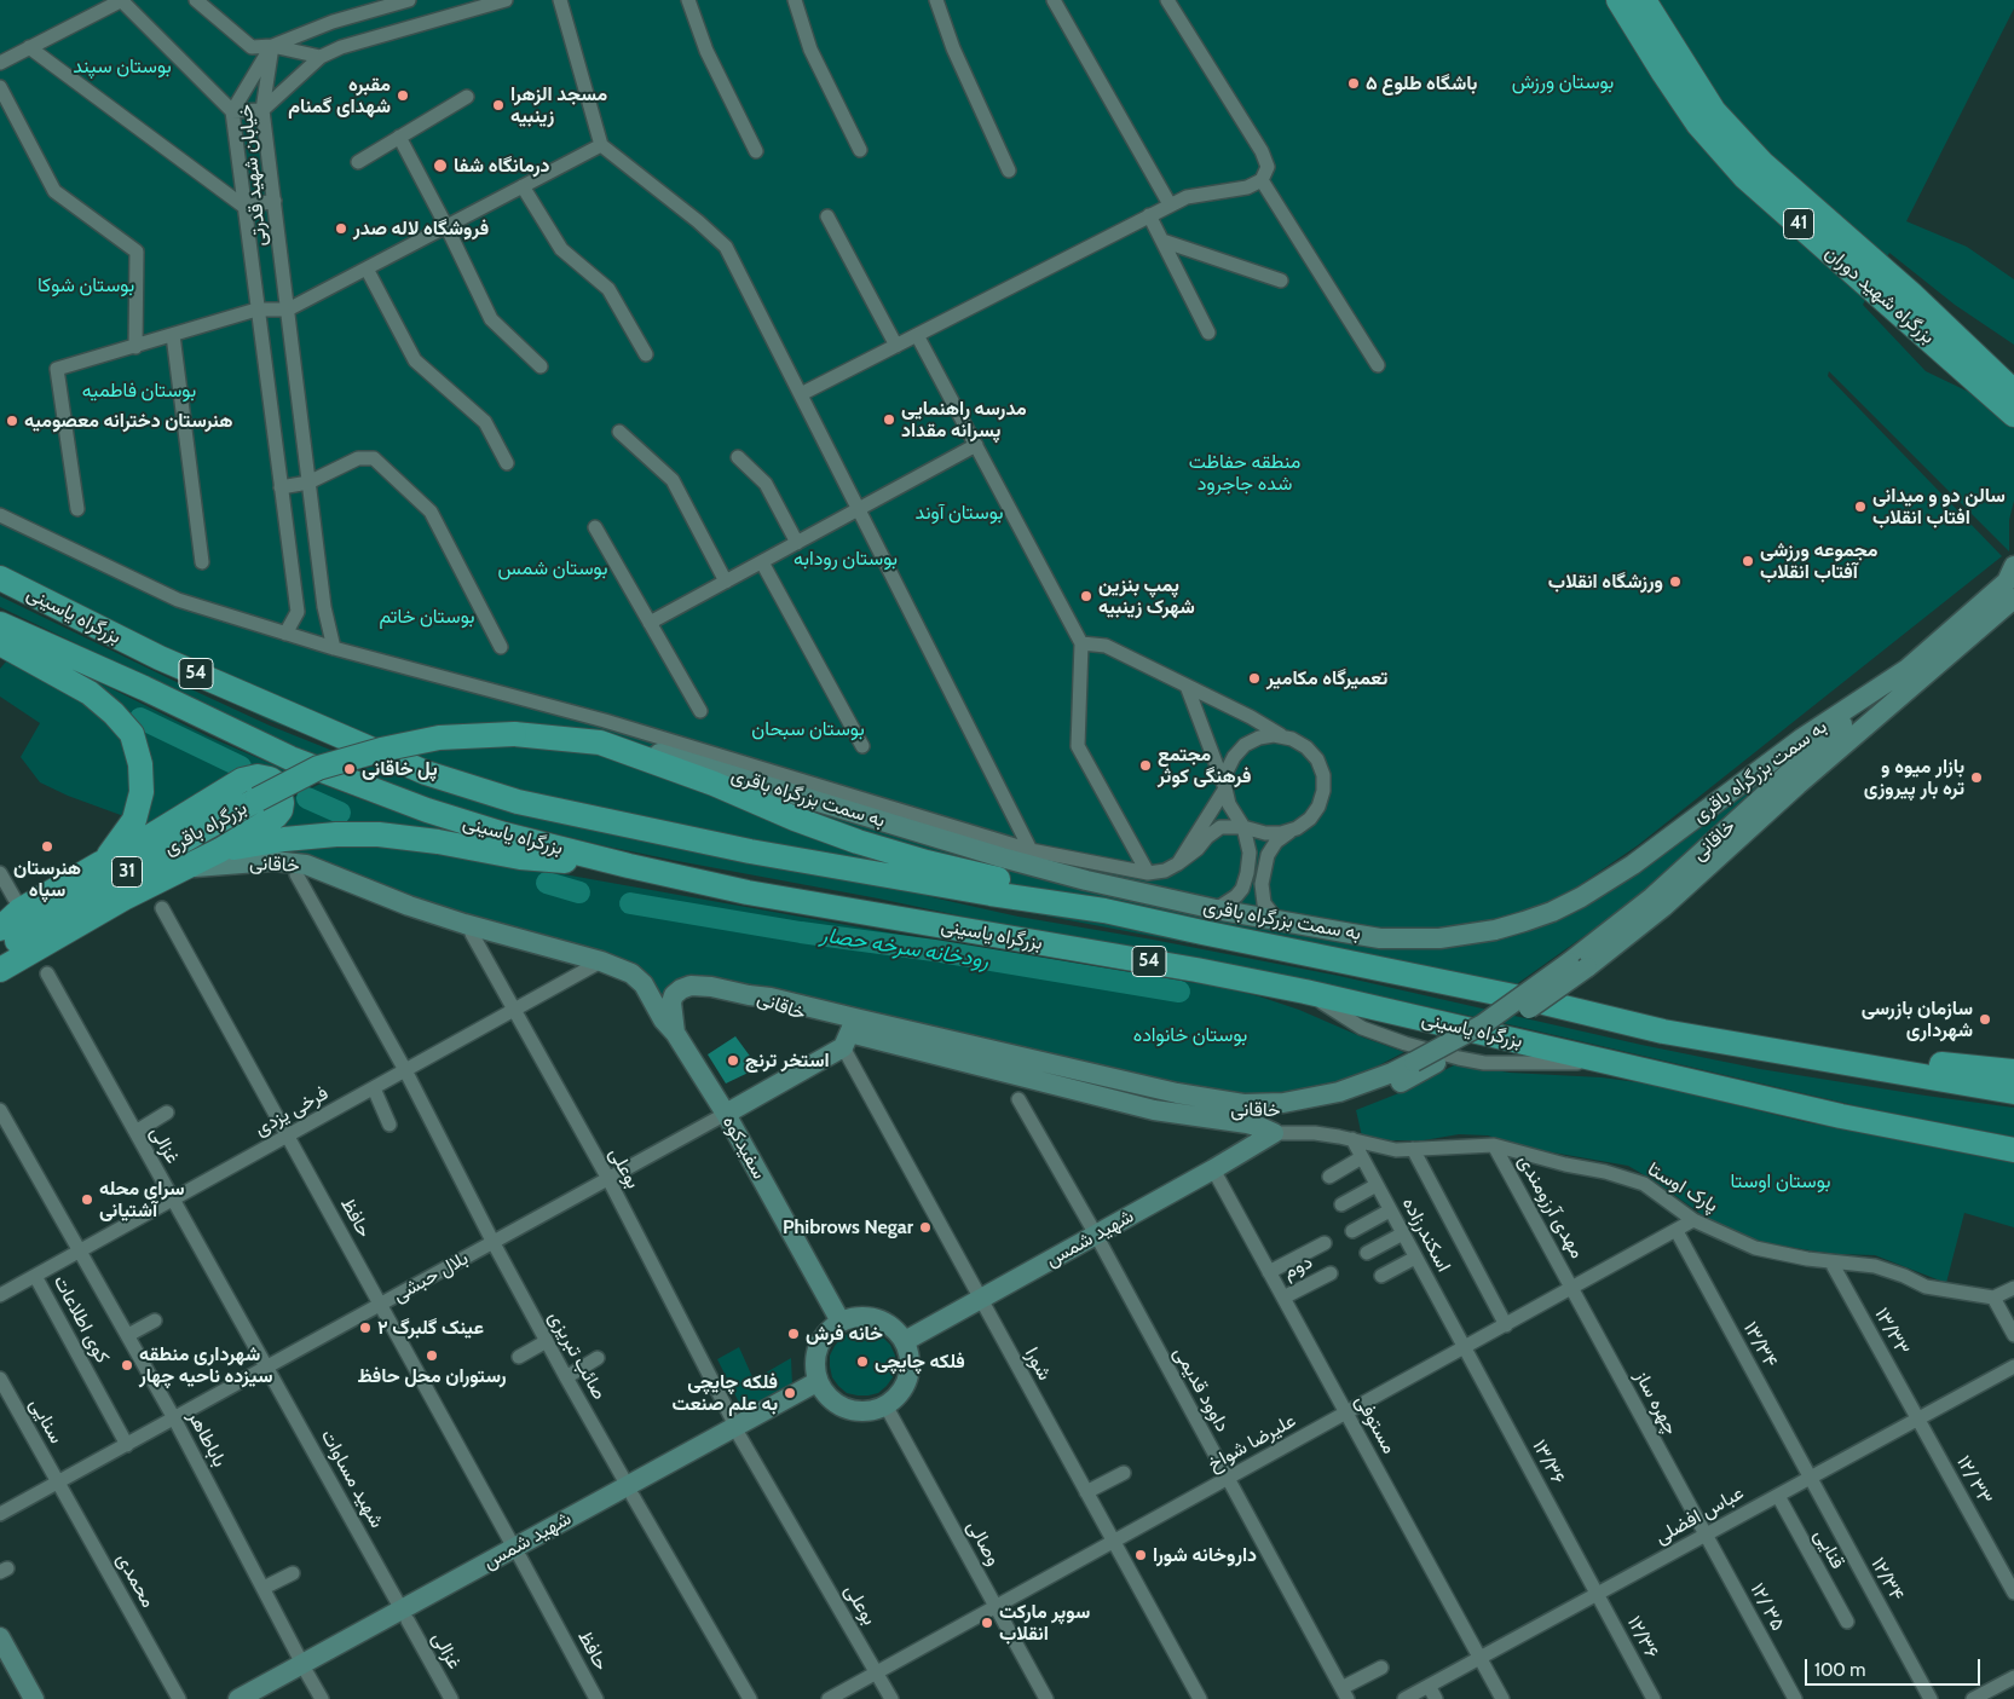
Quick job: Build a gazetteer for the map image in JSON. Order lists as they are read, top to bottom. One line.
{"streets":{"highway":["41","بزرگراه شهید دوران","بزرگراه یاسینی","54","بزرگراه باقری","31"],"main road":["به سمت بزرگراه باقری","خاقانی","سفیدکوه","شهید شمس","بلال حبشی"],"street":["خیابان شهید قدرتی","فرخی یزدی","غزالی","بوعلی","پارک اوستا","مهدی آرزومندی","حافظ","اسکندرزاده","دوم","کوی اطلاعات","۱۳/۳۳","۱۳/۳۴","صائب تبریزی","شورا","داوود قدیمی","چهره ساز","سنایی","مستوفی","باباطاهر","علیرضا شواخ","۱۳/۳۶","شهید مساوات","۱۲/ ۳۳","عباس افضلی","وصالی","قنایی","۱۲/۳۴","محمدی","۱۲/ ۳۵","۱۲/۳۶"]},"crossings":[["به سمت بزرگراه باقری","بزرگراه باقری"],["به سمت بزرگراه باقری","خاقانی"],["بزرگراه باقری","خاقانی"],["خاقانی","فرخی یزدی"],["خاقانی","سفیدکوه"],["فرخی یزدی","غزالی"],["فرخی یزدی","بوعلی"],["فرخی یزدی","حافظ"],["فرخی یزدی","کوی اطلاعات"],["فرخی یزدی","صائب تبریزی"],["فرخی یزدی","باباطاهر"],["غزالی","شهید شمس"],["غزالی","بلال حبشی"],["غزالی","شهید مساوات"],["سفیدکوه","شهید شمس"],["سفیدکوه","بلال حبشی"],["سفیدکوه","وصالی"],["بوعلی","شهید شمس"],["بوعلی","بلال حبشی"],["بوعلی","علیرضا شواخ"],["پارک اوستا","مهدی آرزومندی"],["پارک اوستا","اسکندرزاده"],["پارک اوستا","شهید شمس"],["پارک اوستا","۱۳/۳۳"],["پارک اوستا","علیرضا شواخ"],["مهدی آرزومندی","چهره ساز"],["مهدی آرزومندی","علیرضا شواخ"],["حافظ","شهید شمس"],["حافظ","بلال حبشی"],["اسکندرزاده","علیرضا شواخ"],["اسکندرزاده","۱۳/۳۶"],["شهید شمس","صائب تبریزی"],["شهید شمس","شورا"],["شهید شمس","داوود قدیمی"],["شهید شمس","مستوفی"],["شهید شمس","باباطاهر"],["شهید شمس","شهید مساوات"],["شهید شمس","وصالی"],["دوم","مستوفی"],["بلال حبشی","کوی اطلاعات"],["بلال حبشی","صائب تبریزی"],["بلال حبشی","شورا"],["بلال حبشی","سنایی"],["بلال حبشی","باباطاهر"],["بلال حبشی","شهید مساوات"],["بلال حبشی","محمدی"],["۱۳/۳۳","۱۲/ ۳۳"],["۱۳/۳۳","عباس افضلی"],["۱۳/۳۴","علیرضا شواخ"],["۱۳/۳۴","عباس افضلی"],["۱۳/۳۴","۱۲/۳۴"],["شورا","علیرضا شواخ"],["داوود قدیمی","علیرضا شواخ"],["چهره ساز","علیرضا شواخ"],["چهره ساز","عباس افضلی"],["چهره ساز","۱۲/ ۳۵"],["سنایی","محمدی"],["مستوفی","علیرضا شواخ"],["مستوفی","عباس افضلی"],["علیرضا شواخ","۱۳/۳۶"],["علیرضا شواخ","وصالی"],["۱۳/۳۶","عباس افضلی"],["۱۳/۳۶","۱۲/۳۶"],["۱۲/ ۳۳","عباس افضلی"],["عباس افضلی","قنایی"],["عباس افضلی","۱۲/۳۴"],["عباس افضلی","۱۲/ ۳۵"],["عباس افضلی","۱۲/۳۶"]],"water":["رودخانه سرخه حصار"],"parks":["بوستان سپند","بوستان ورزش","بوستان شوکا","بوستان فاطمیه","منطقه حفاظت شده جاجرود","بوستان آوند","بوستان رودابه","بوستان شمس","بوستان خاتم","بوستان سبحان","بوستان خانواده","بوستان اوستا"],"places":["باشگاه طلوع ۵","مقبره شهدای گمنام","مسجد الزهرا زینبیه","درمانگاه شفا","فروشگاه لاله صدر","مدرسه راهنمایی پسرانه مقداد","هنرستان دخترانه معصومیه","سالن دو و میدانی افتاب انقلاب","مجموعه ورزشی آفتاب انقلاب","ورزشگاه انقلاب","پمپ بنزین شهرک زینبیه","تعمیرگاه مکامیر","مجتمع فرهنگی کوثر","پل خاقانی","بازار میوه و تره بار پیروزی","هنرستان سپاه","سازمان بازرسی شهرداری","استخر ترنج","سرای محله آشتیانی","Phibrows Negar","عینک گلبرگ ۲","خانه فرش","رستوران محل حافظ","فلکه چایچی","شهرداری منطقه سیزده ناحیه چهار","فلکه چایچی به علم صنعت","داروخانه شورا","سوپر مارکت انقلاب"],"scale_bar":"100 m"}
